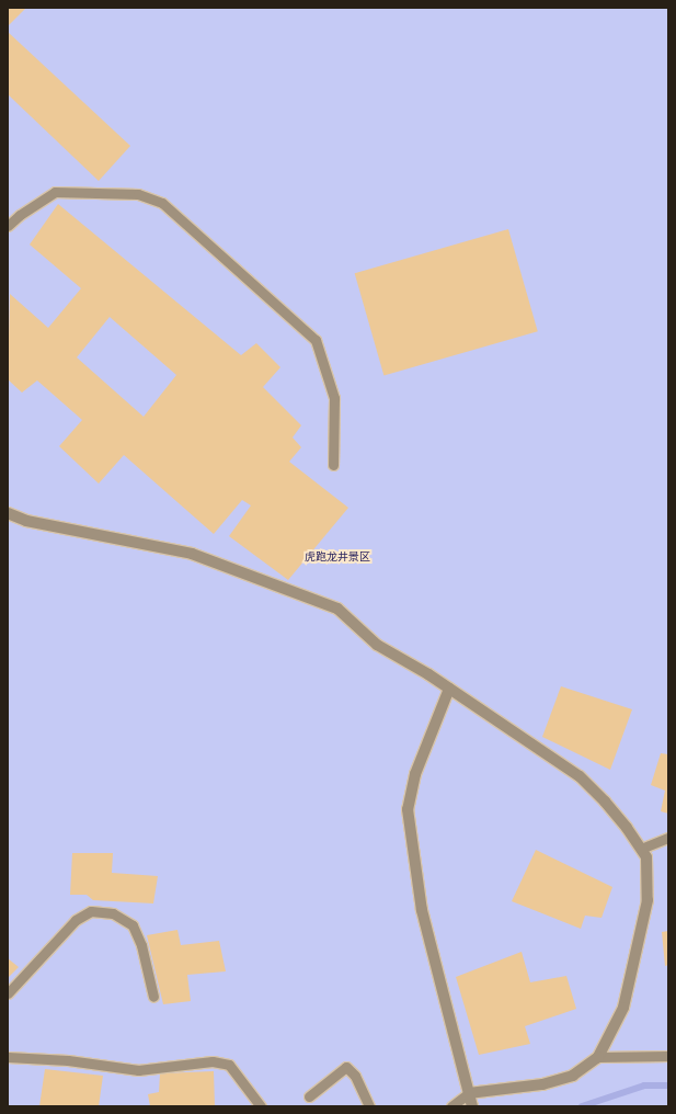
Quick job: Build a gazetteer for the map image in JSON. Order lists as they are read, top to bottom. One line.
{"parks":["虎跑龙井景区"]}
